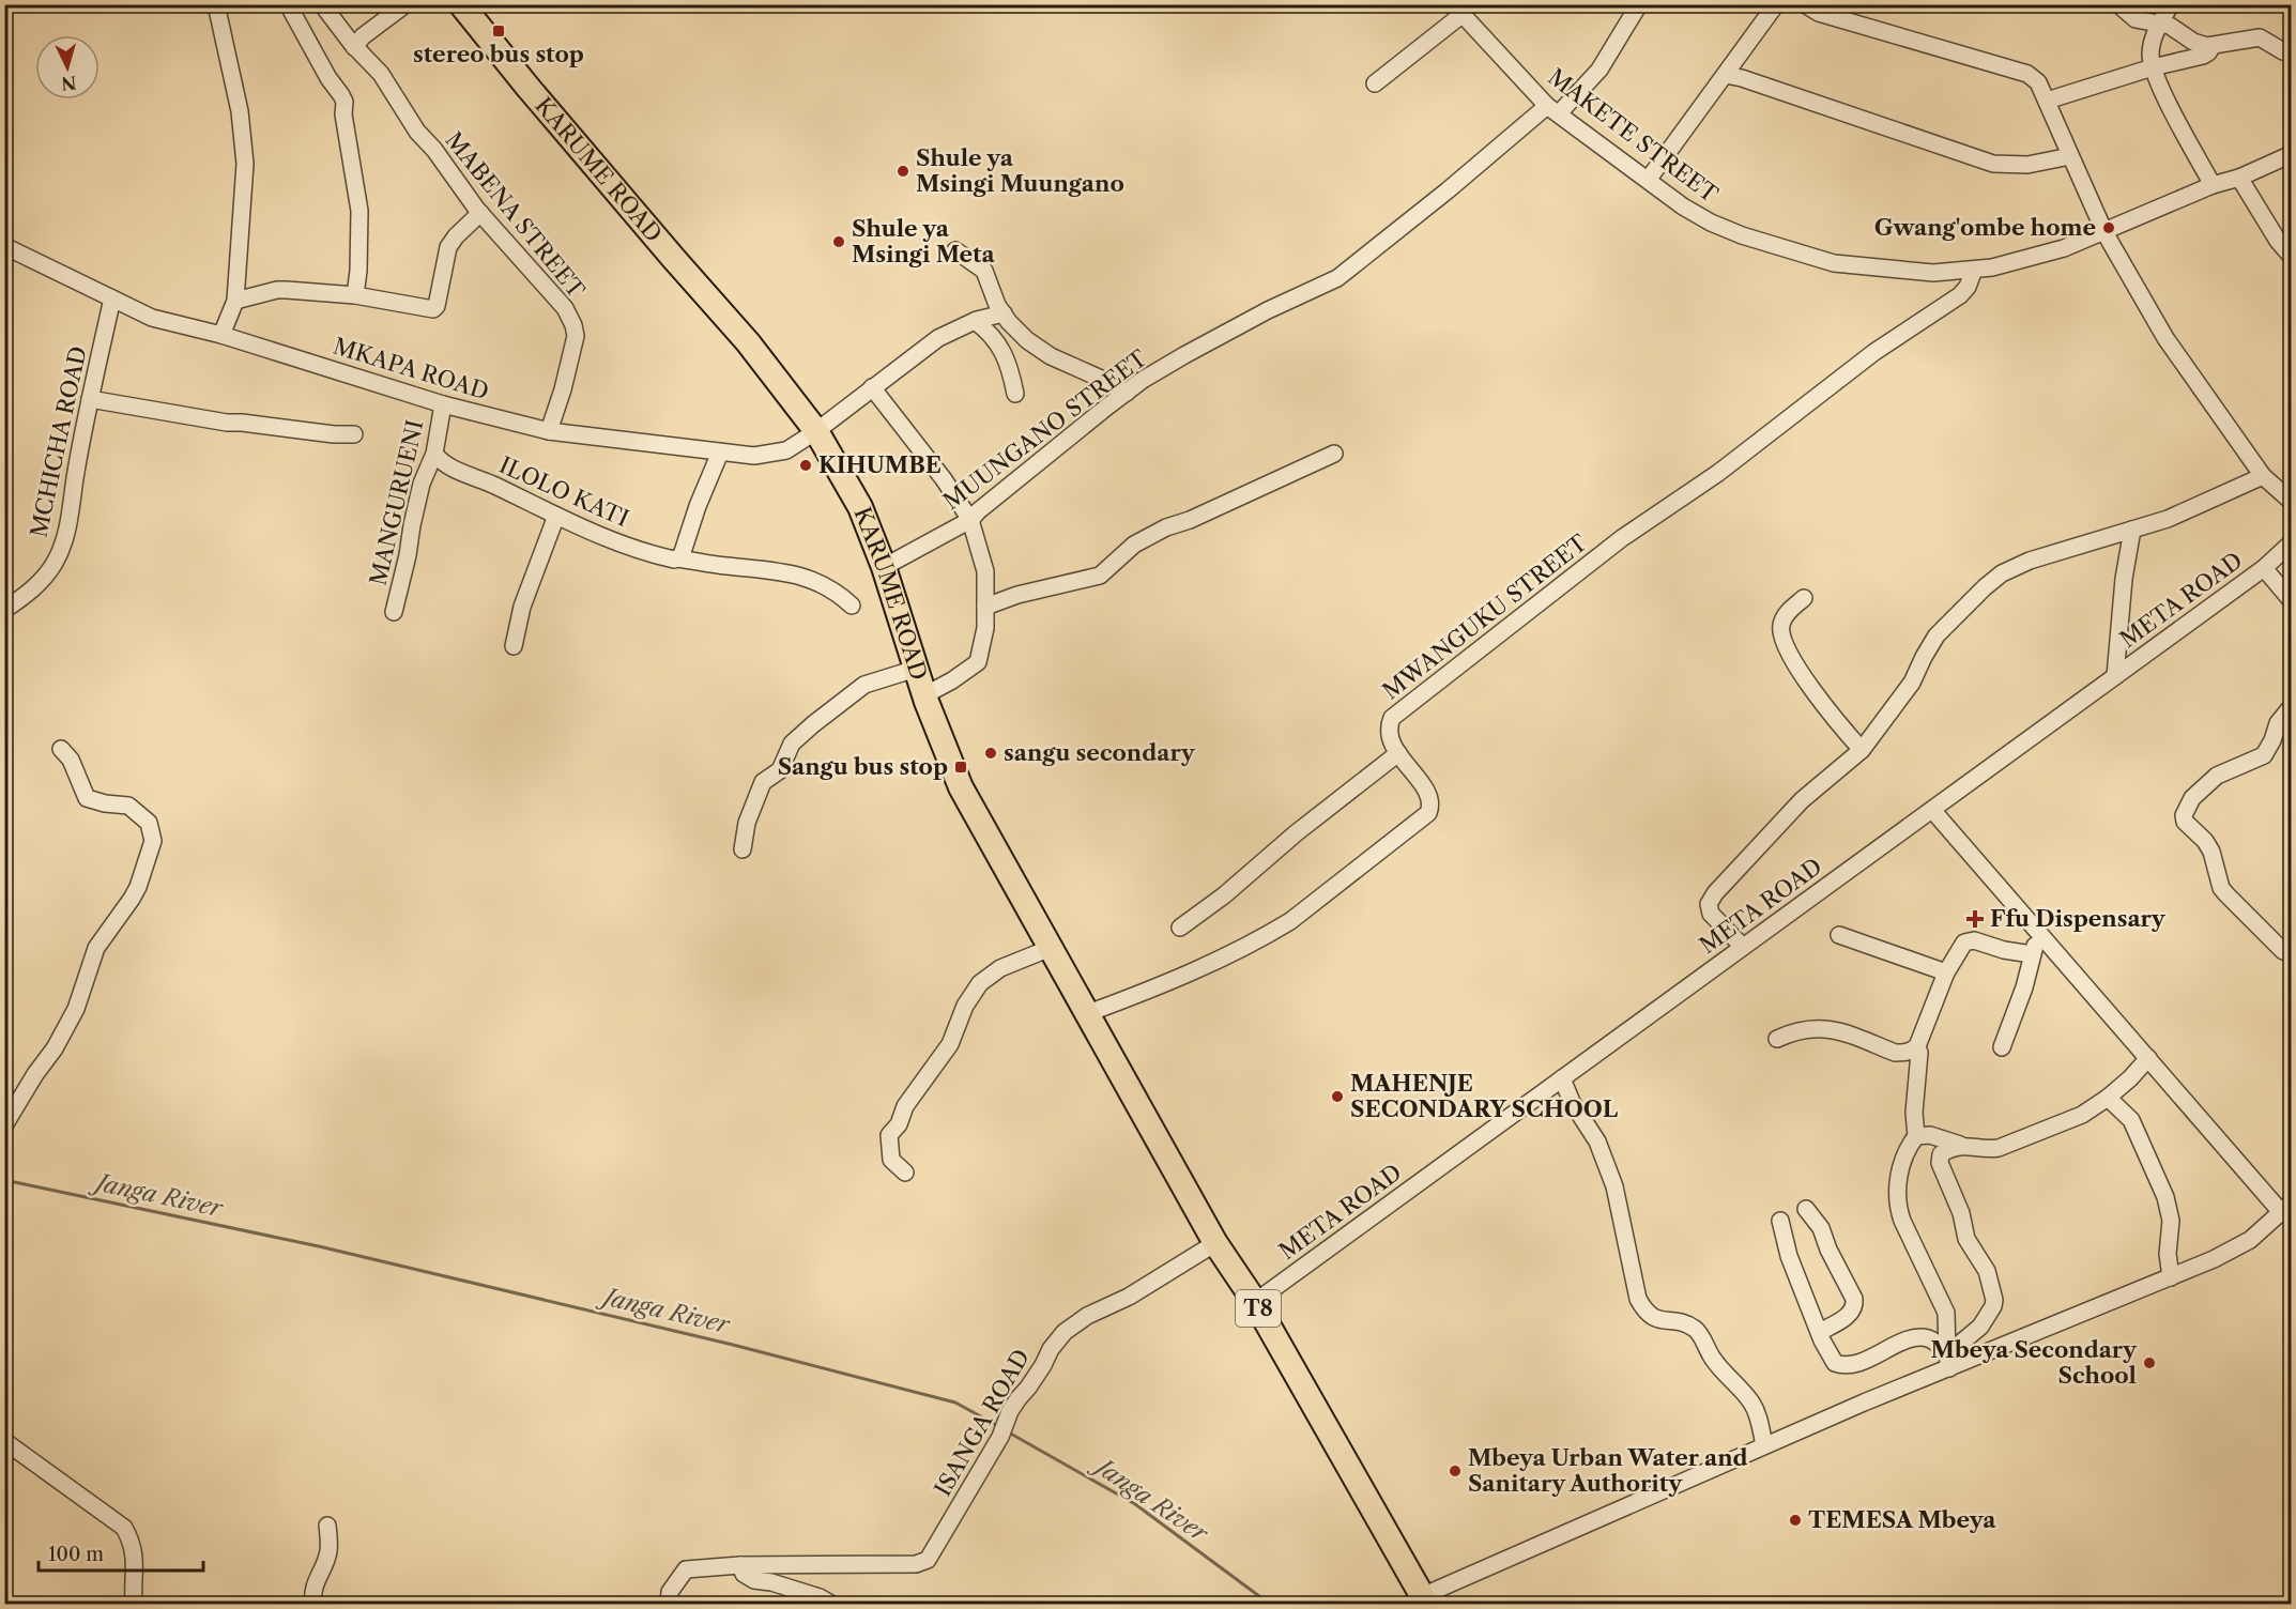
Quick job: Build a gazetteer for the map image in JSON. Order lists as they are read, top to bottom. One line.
{"streets":{"highway":["KARUME ROAD","T8"],"street":["MAKETE STREET","MABENA STREET","MKAPA ROAD","MUUNGANO STREET","MCHICHA ROAD","ILOLO KATI","MANGURUENI","META ROAD","MWANGUKU STREET","ISANGA ROAD"]},"crossings":[["MAKETE STREET","MUUNGANO STREET"],["MAKETE STREET","MWANGUKU STREET"],["KARUME ROAD","MKAPA ROAD"],["KARUME ROAD","MUUNGANO STREET"],["KARUME ROAD","MWANGUKU STREET"],["KARUME ROAD","T8"],["MABENA STREET","MKAPA ROAD"],["MKAPA ROAD","MCHICHA ROAD"],["MKAPA ROAD","MANGURUENI"],["ILOLO KATI","MANGURUENI"],["META ROAD","T8"],["MWANGUKU STREET","T8"],["T8","ISANGA ROAD"]],"water":["Janga River"],"places":{"transit":["stereo bus stop","Sangu bus stop"],"other":["Shule ya Msingi Muungano","Gwang'ombe home","Shule ya Msingi Meta","KIHUMBE","sangu secondary","MAHENJE SECONDARY SCHOOL","Mbeya Secondary School","Mbeya Urban Water and Sanitary Authority","TEMESA Mbeya"],"health":["Ffu Dispensary"]},"scale_bar":"100 m","north":"bottom"}
